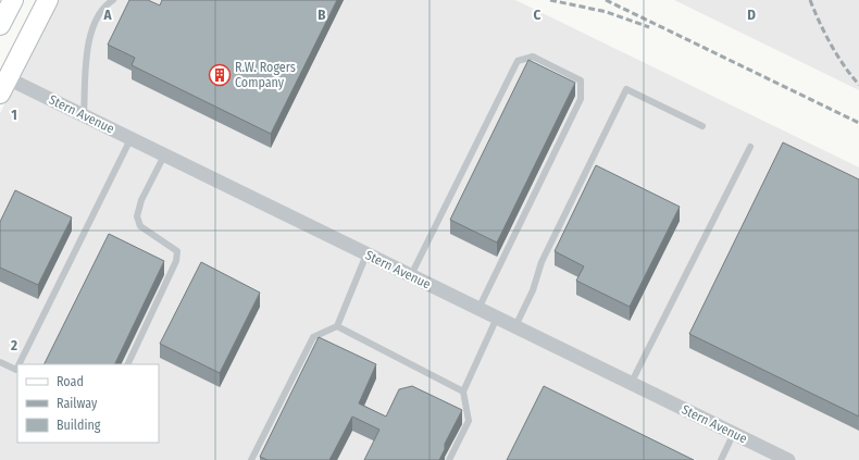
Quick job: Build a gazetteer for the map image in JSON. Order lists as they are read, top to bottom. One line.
{"streets":{"street":["Stern Avenue"]},"places":{"building":["R.W. Rogers Company"]},"legend":["Road","Railway","Building"],"grid":{"columns":["A","B","C","D"],"rows":["1","2"]}}
